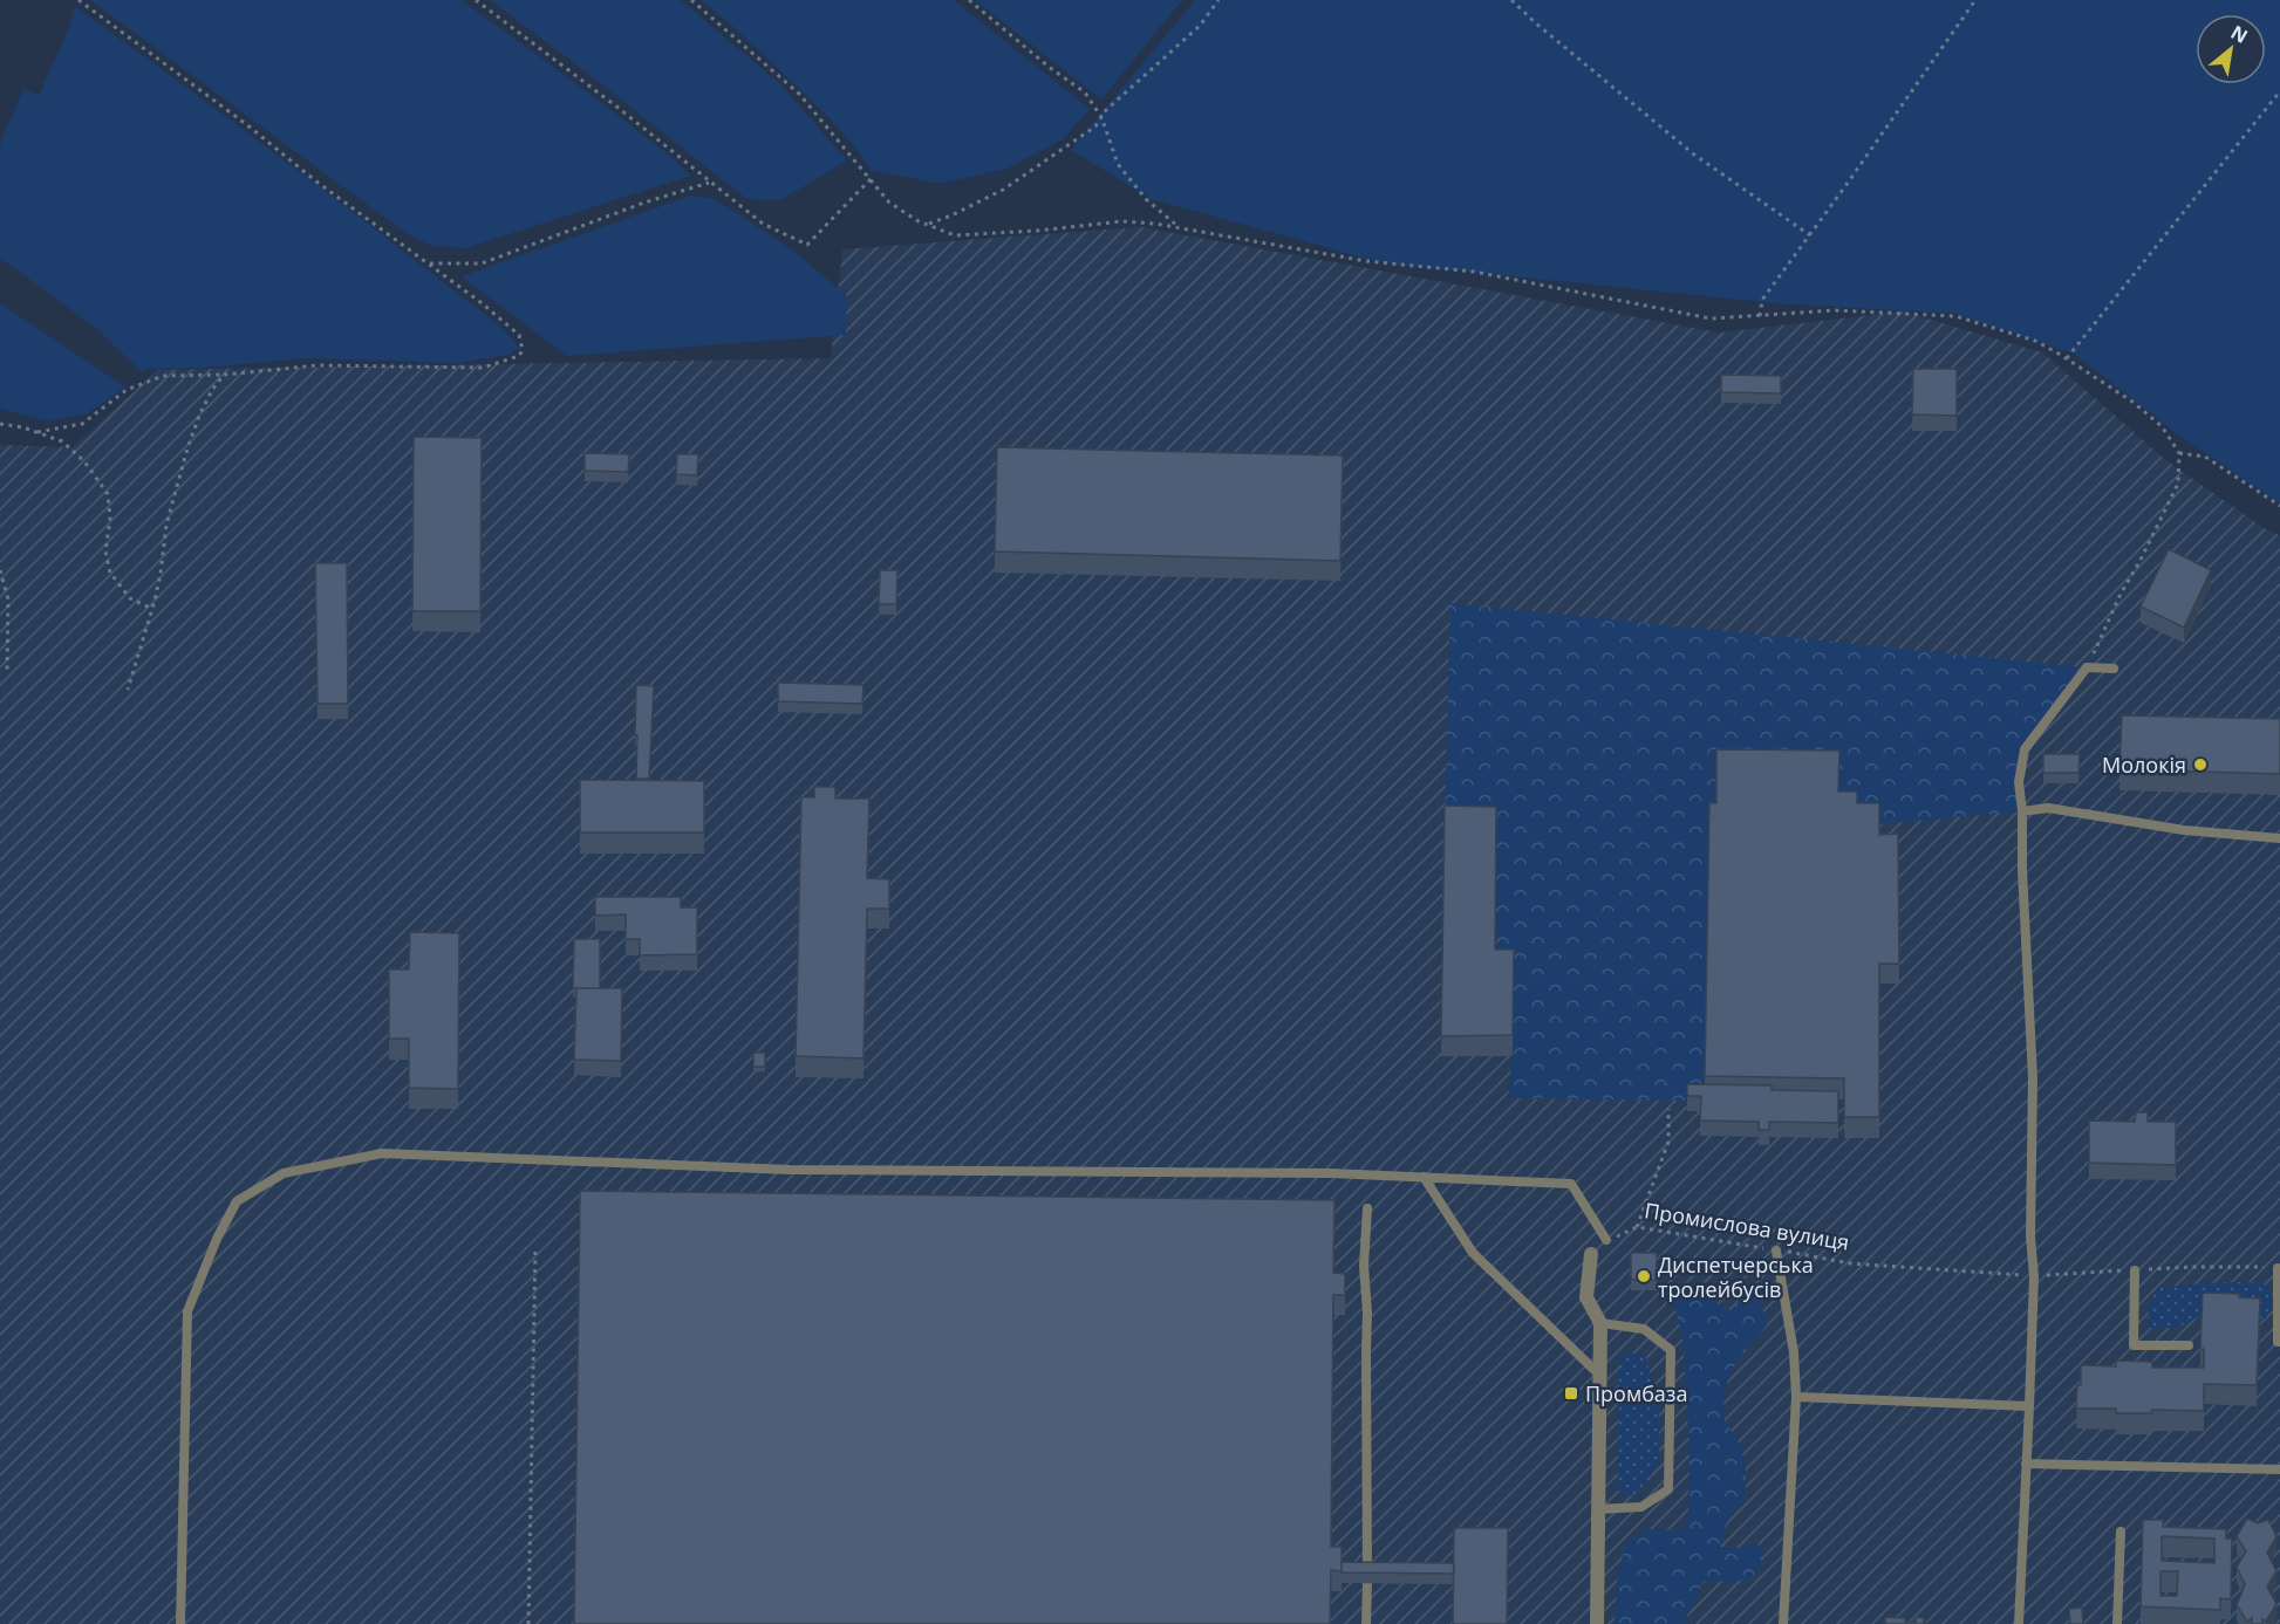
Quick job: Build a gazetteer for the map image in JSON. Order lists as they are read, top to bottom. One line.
{"streets":{"path":["Промислова вулиця"]},"places":{"other":["Молокія","Диспетчерська тролейбусів"],"transit":["Промбаза"]},"north":"top right"}
